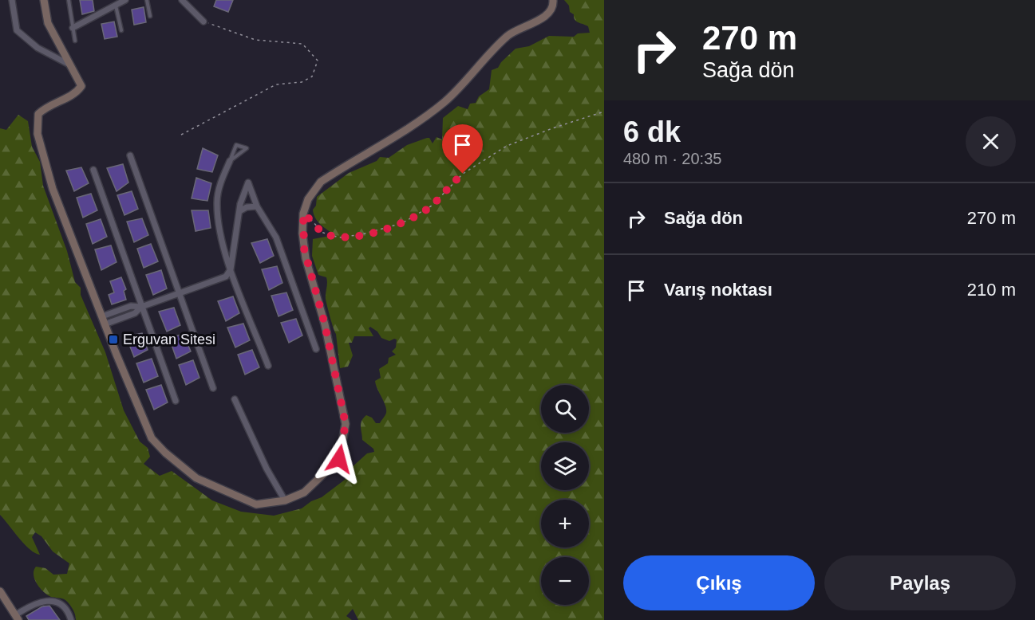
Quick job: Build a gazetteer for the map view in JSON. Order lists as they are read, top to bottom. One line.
{"places":{"transit":["Erguvan Sitesi"]},"page":{"turn":["270 m","Sağa dön"],"heading":["6 dk","480 m · 20:35"],"list":[{"name":"Sağa dön","value":"270 m"},{"name":"Varış noktası","value":"210 m"}],"map_buttons":["+","−"],"buttons":["Çıkış","Paylaş"]}}
